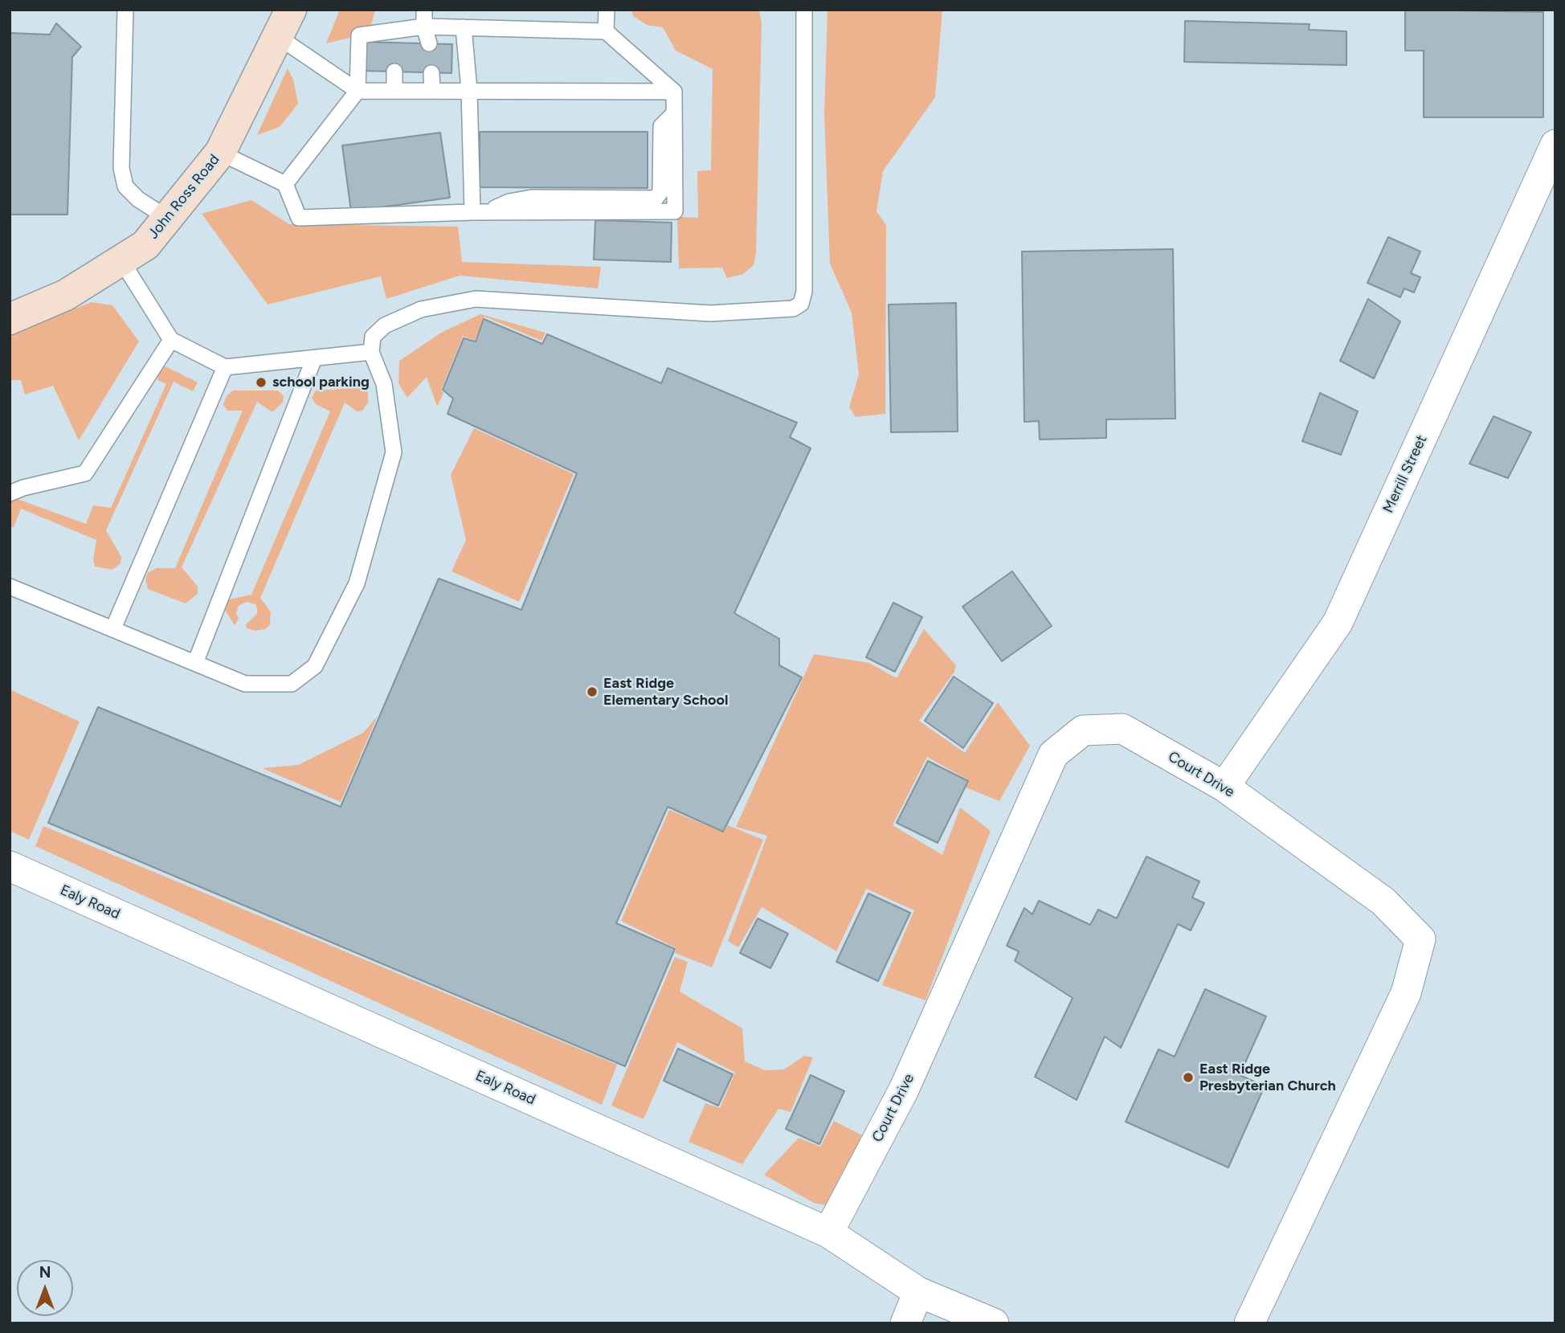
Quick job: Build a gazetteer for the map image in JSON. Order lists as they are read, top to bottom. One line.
{"streets":{"street":["John Ross Road","Merrill Street","Court Drive","Ealy Road"]},"crossings":[["Merrill Street","Court Drive"],["Court Drive","Ealy Road"]],"places":["school parking","East Ridge Elementary School","East Ridge Presbyterian Church"],"north":"top"}
